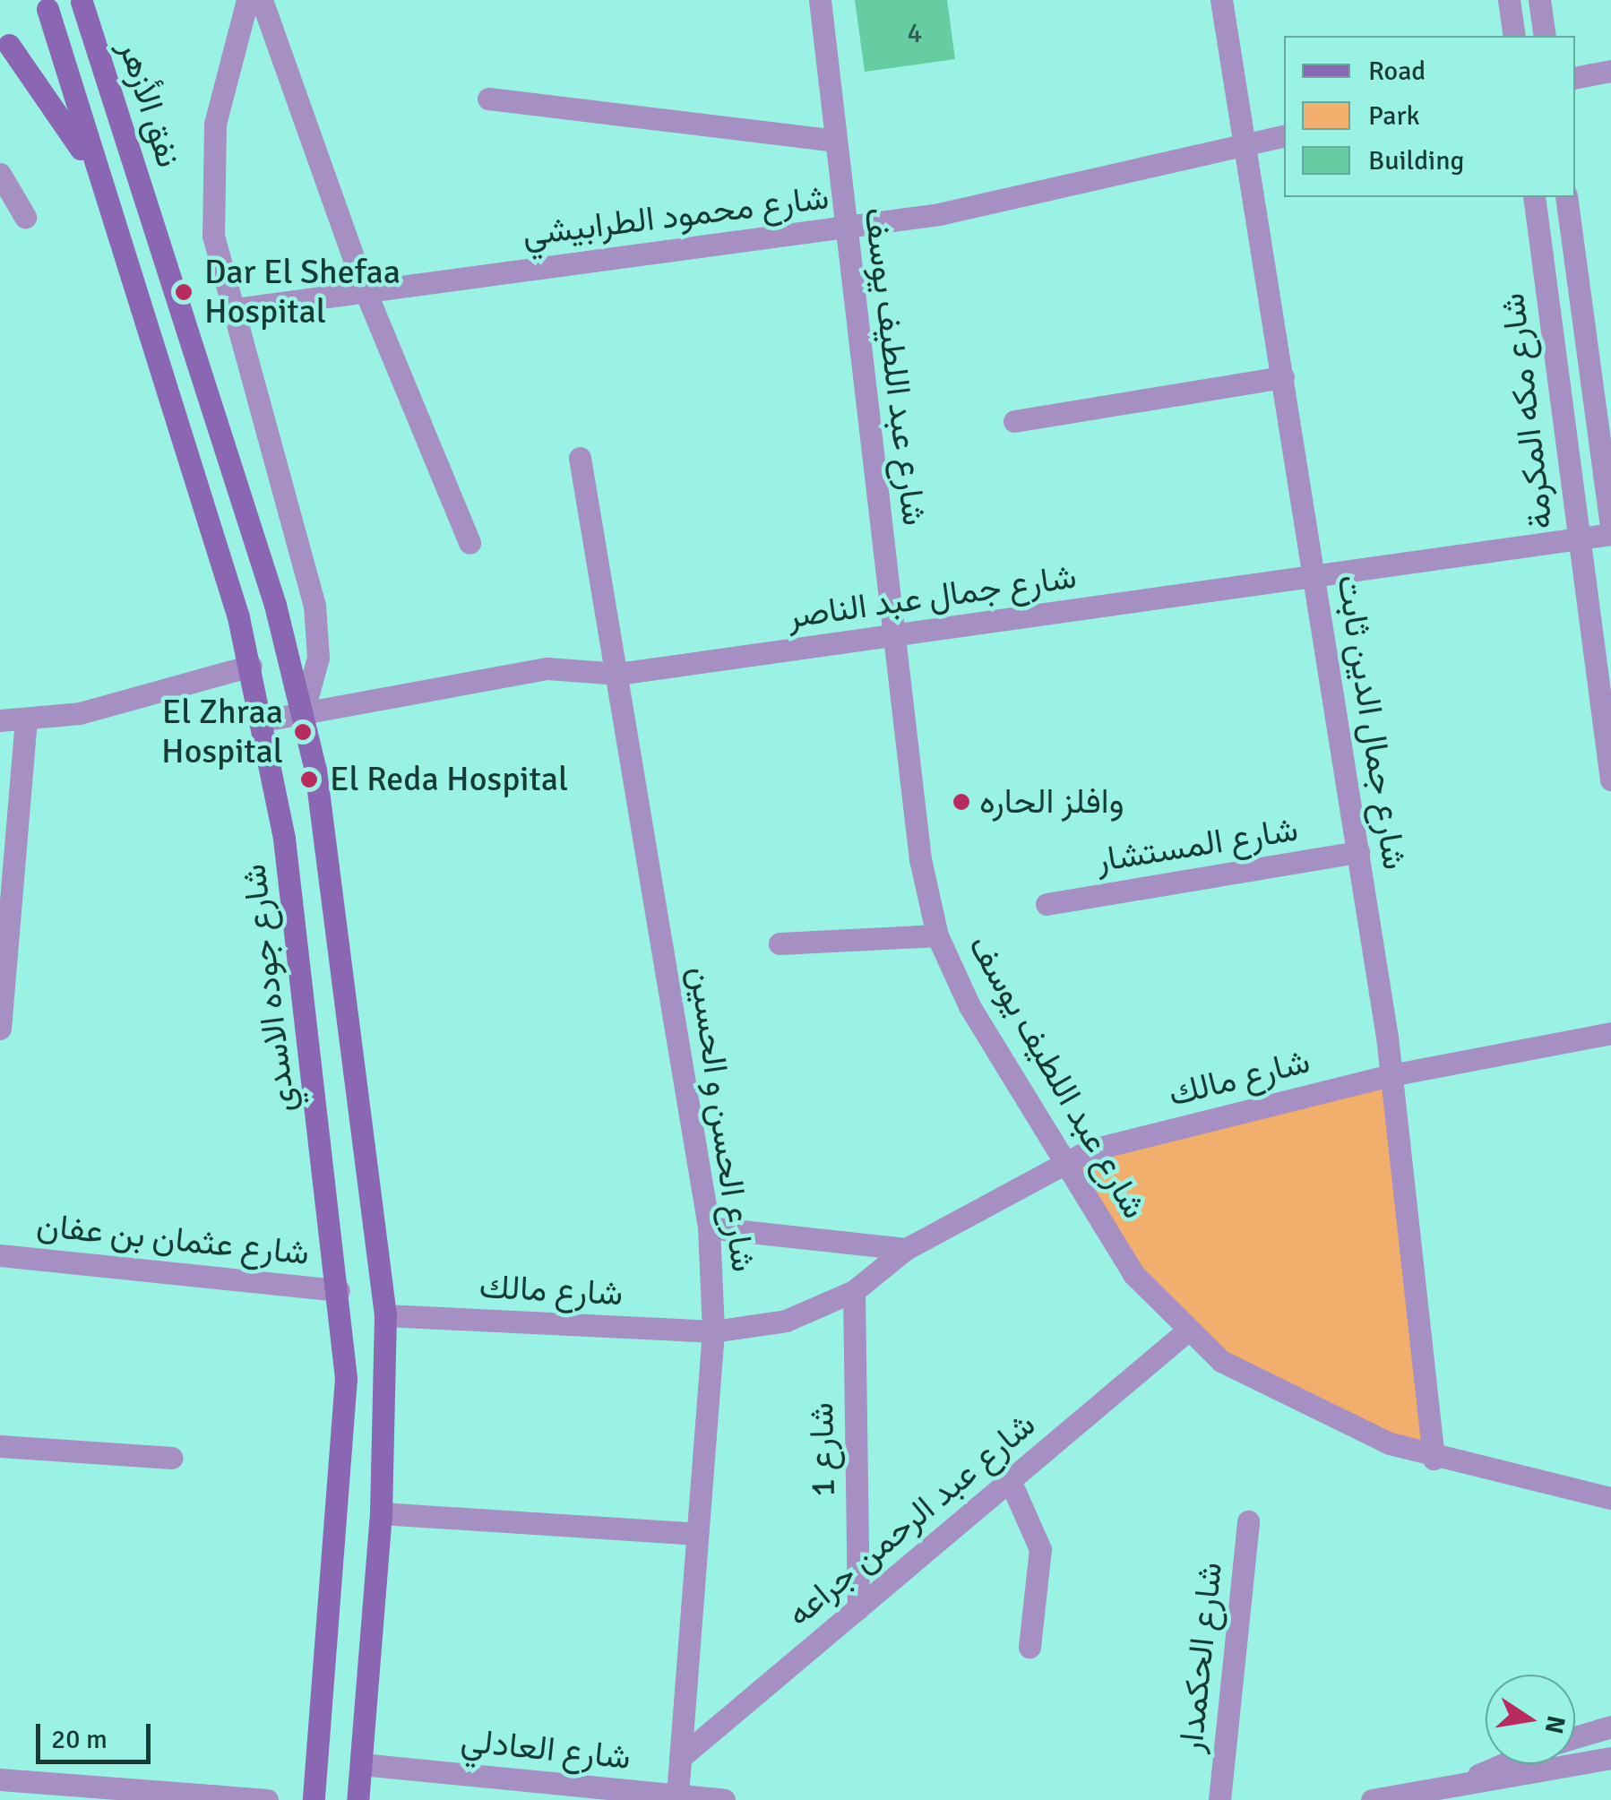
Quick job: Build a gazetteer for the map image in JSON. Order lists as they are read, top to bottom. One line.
{"streets":{"main road":["نفق الأزهر","شارع جوده الاسدي"],"street":["شارع محمود الطرابيشي","شارع عبد اللطيف يوسف","شارع مكه المكرمة","شارع جمال عبد الناصر","شارع جمال الدين ثابت","شارع المستشار","شارع مالك","شارع الحسن و الحسين","شارع عثمان بن عفان","شارع 1","شارع عبد الرحمن جراعه","شارع الحكمدار","شارع العادلي"]},"crossings":[["نفق الأزهر","شارع جمال عبد الناصر"],["نفق الأزهر","شارع جوده الاسدي"],["شارع محمود الطرابيشي","شارع عبد اللطيف يوسف"],["شارع محمود الطرابيشي","شارع جمال الدين ثابت"],["شارع عبد اللطيف يوسف","شارع جمال عبد الناصر"],["شارع عبد اللطيف يوسف","شارع جمال الدين ثابت"],["شارع عبد اللطيف يوسف","شارع مالك"],["شارع عبد اللطيف يوسف","شارع عبد الرحمن جراعه"],["شارع مكه المكرمة","شارع جمال عبد الناصر"],["شارع جمال عبد الناصر","شارع جمال الدين ثابت"],["شارع جمال عبد الناصر","شارع جوده الاسدي"],["شارع جمال عبد الناصر","شارع الحسن و الحسين"],["شارع جمال الدين ثابت","شارع المستشار"],["شارع جمال الدين ثابت","شارع مالك"],["شارع جوده الاسدي","شارع عثمان بن عفان"],["شارع مالك","شارع الحسن و الحسين"],["شارع مالك","شارع 1"],["شارع الحسن و الحسين","شارع عبد الرحمن جراعه"],["شارع الحسن و الحسين","شارع العادلي"],["شارع 1","شارع عبد الرحمن جراعه"]],"places":["Dar El Shefaa Hospital","El Zhraa Hospital","El Reda Hospital","وافلز الحاره"],"house_numbers":["4"],"legend":["Road","Park","Building"],"scale_bar":"20 m","north":"right"}
